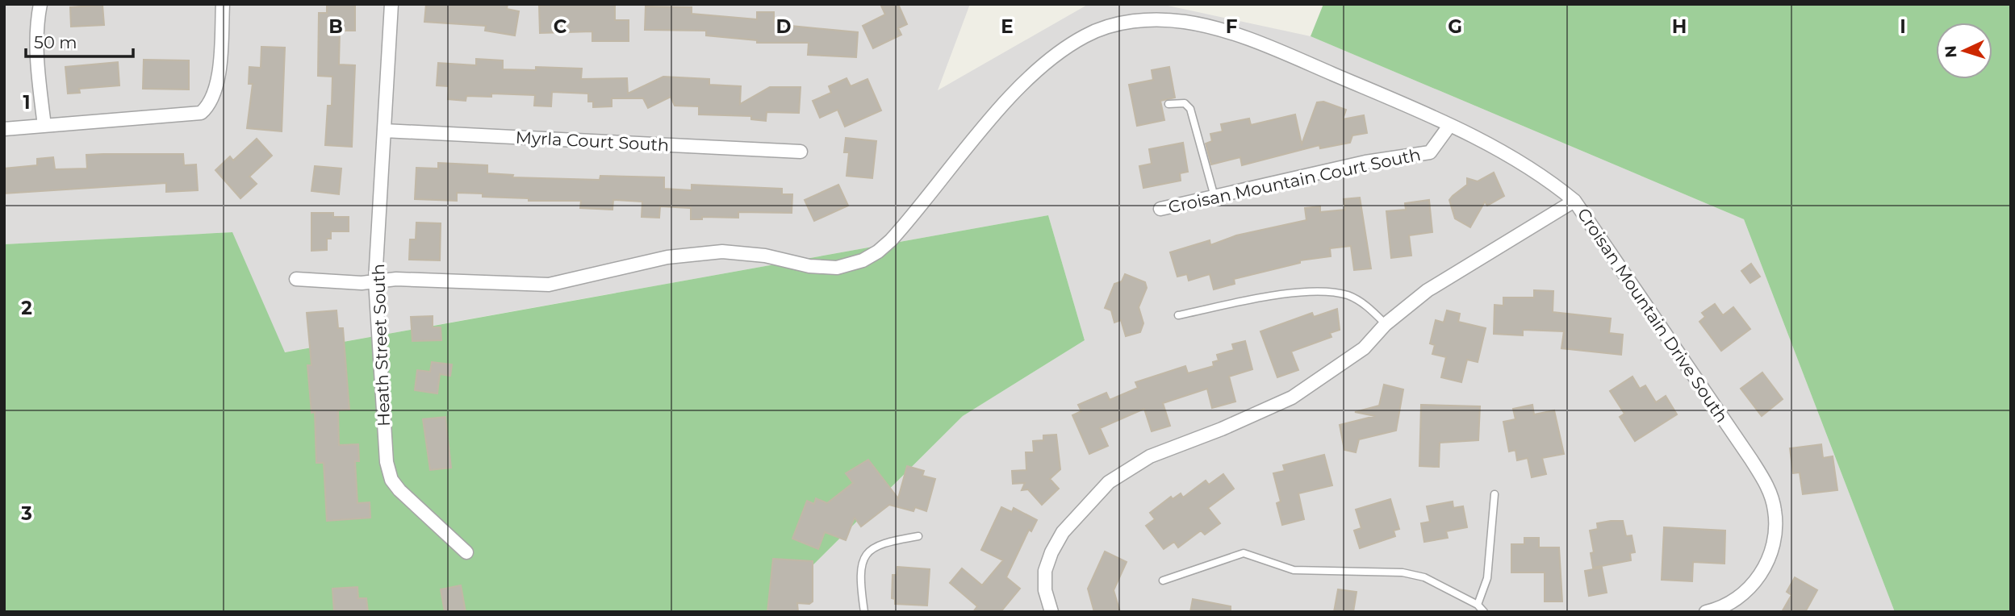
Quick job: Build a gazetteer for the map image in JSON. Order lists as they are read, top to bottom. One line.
{"streets":{"street":["Myrla Court South","Croisan Mountain Court South","Croisan Mountain Drive South","Heath Street South"]},"crossings":[["Myrla Court South","Heath Street South"],["Croisan Mountain Court South","Croisan Mountain Drive South"],["Croisan Mountain Drive South","Heath Street South"]],"scale_bar":"50 m","north":"left","grid":{"columns":["B","C","D","E","F","G","H","I"],"rows":["1","2","3"]}}
